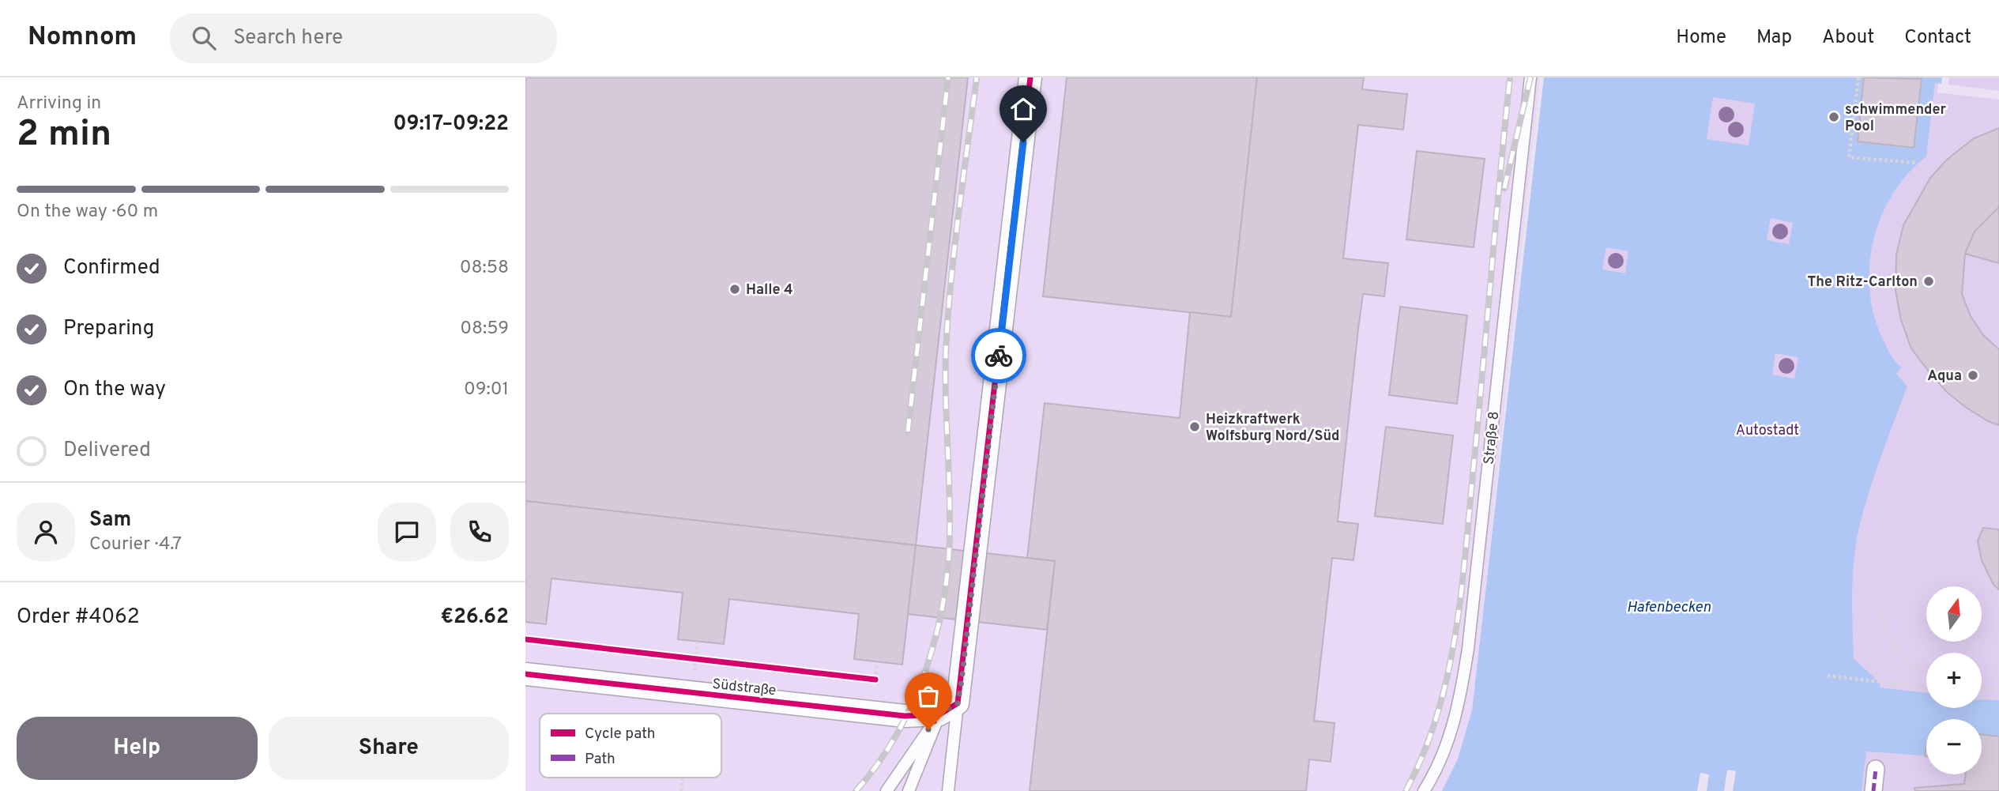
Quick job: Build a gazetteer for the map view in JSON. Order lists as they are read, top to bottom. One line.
{"streets":{"street":["Südstraße"],"lane":["Straße 8"]},"water":["Hafenbecken"],"parks":["Autostadt"],"places":["schwimmender Pool","The Ritz-Carlton","Halle 4","Aqua","Heizkraftwerk Wolfsburg Nord/Süd"],"legend":["Cycle path","Path"],"north":"top","page":{"header":"Nomnom","search":"Search here","nav":["Home","Map","About","Contact"],"heading":["2 min","Arriving in","09:17–09:22"],"panel":["Sam","Courier · 4.7","Order #4062","€26.62"],"bar":"On the way · 60 m","list":[["Confirmed","08:58"],["Preparing","08:59"],["On the way","09:01"],"Delivered"],"map_buttons":["+","−"],"buttons":["Help","Share"]}}
